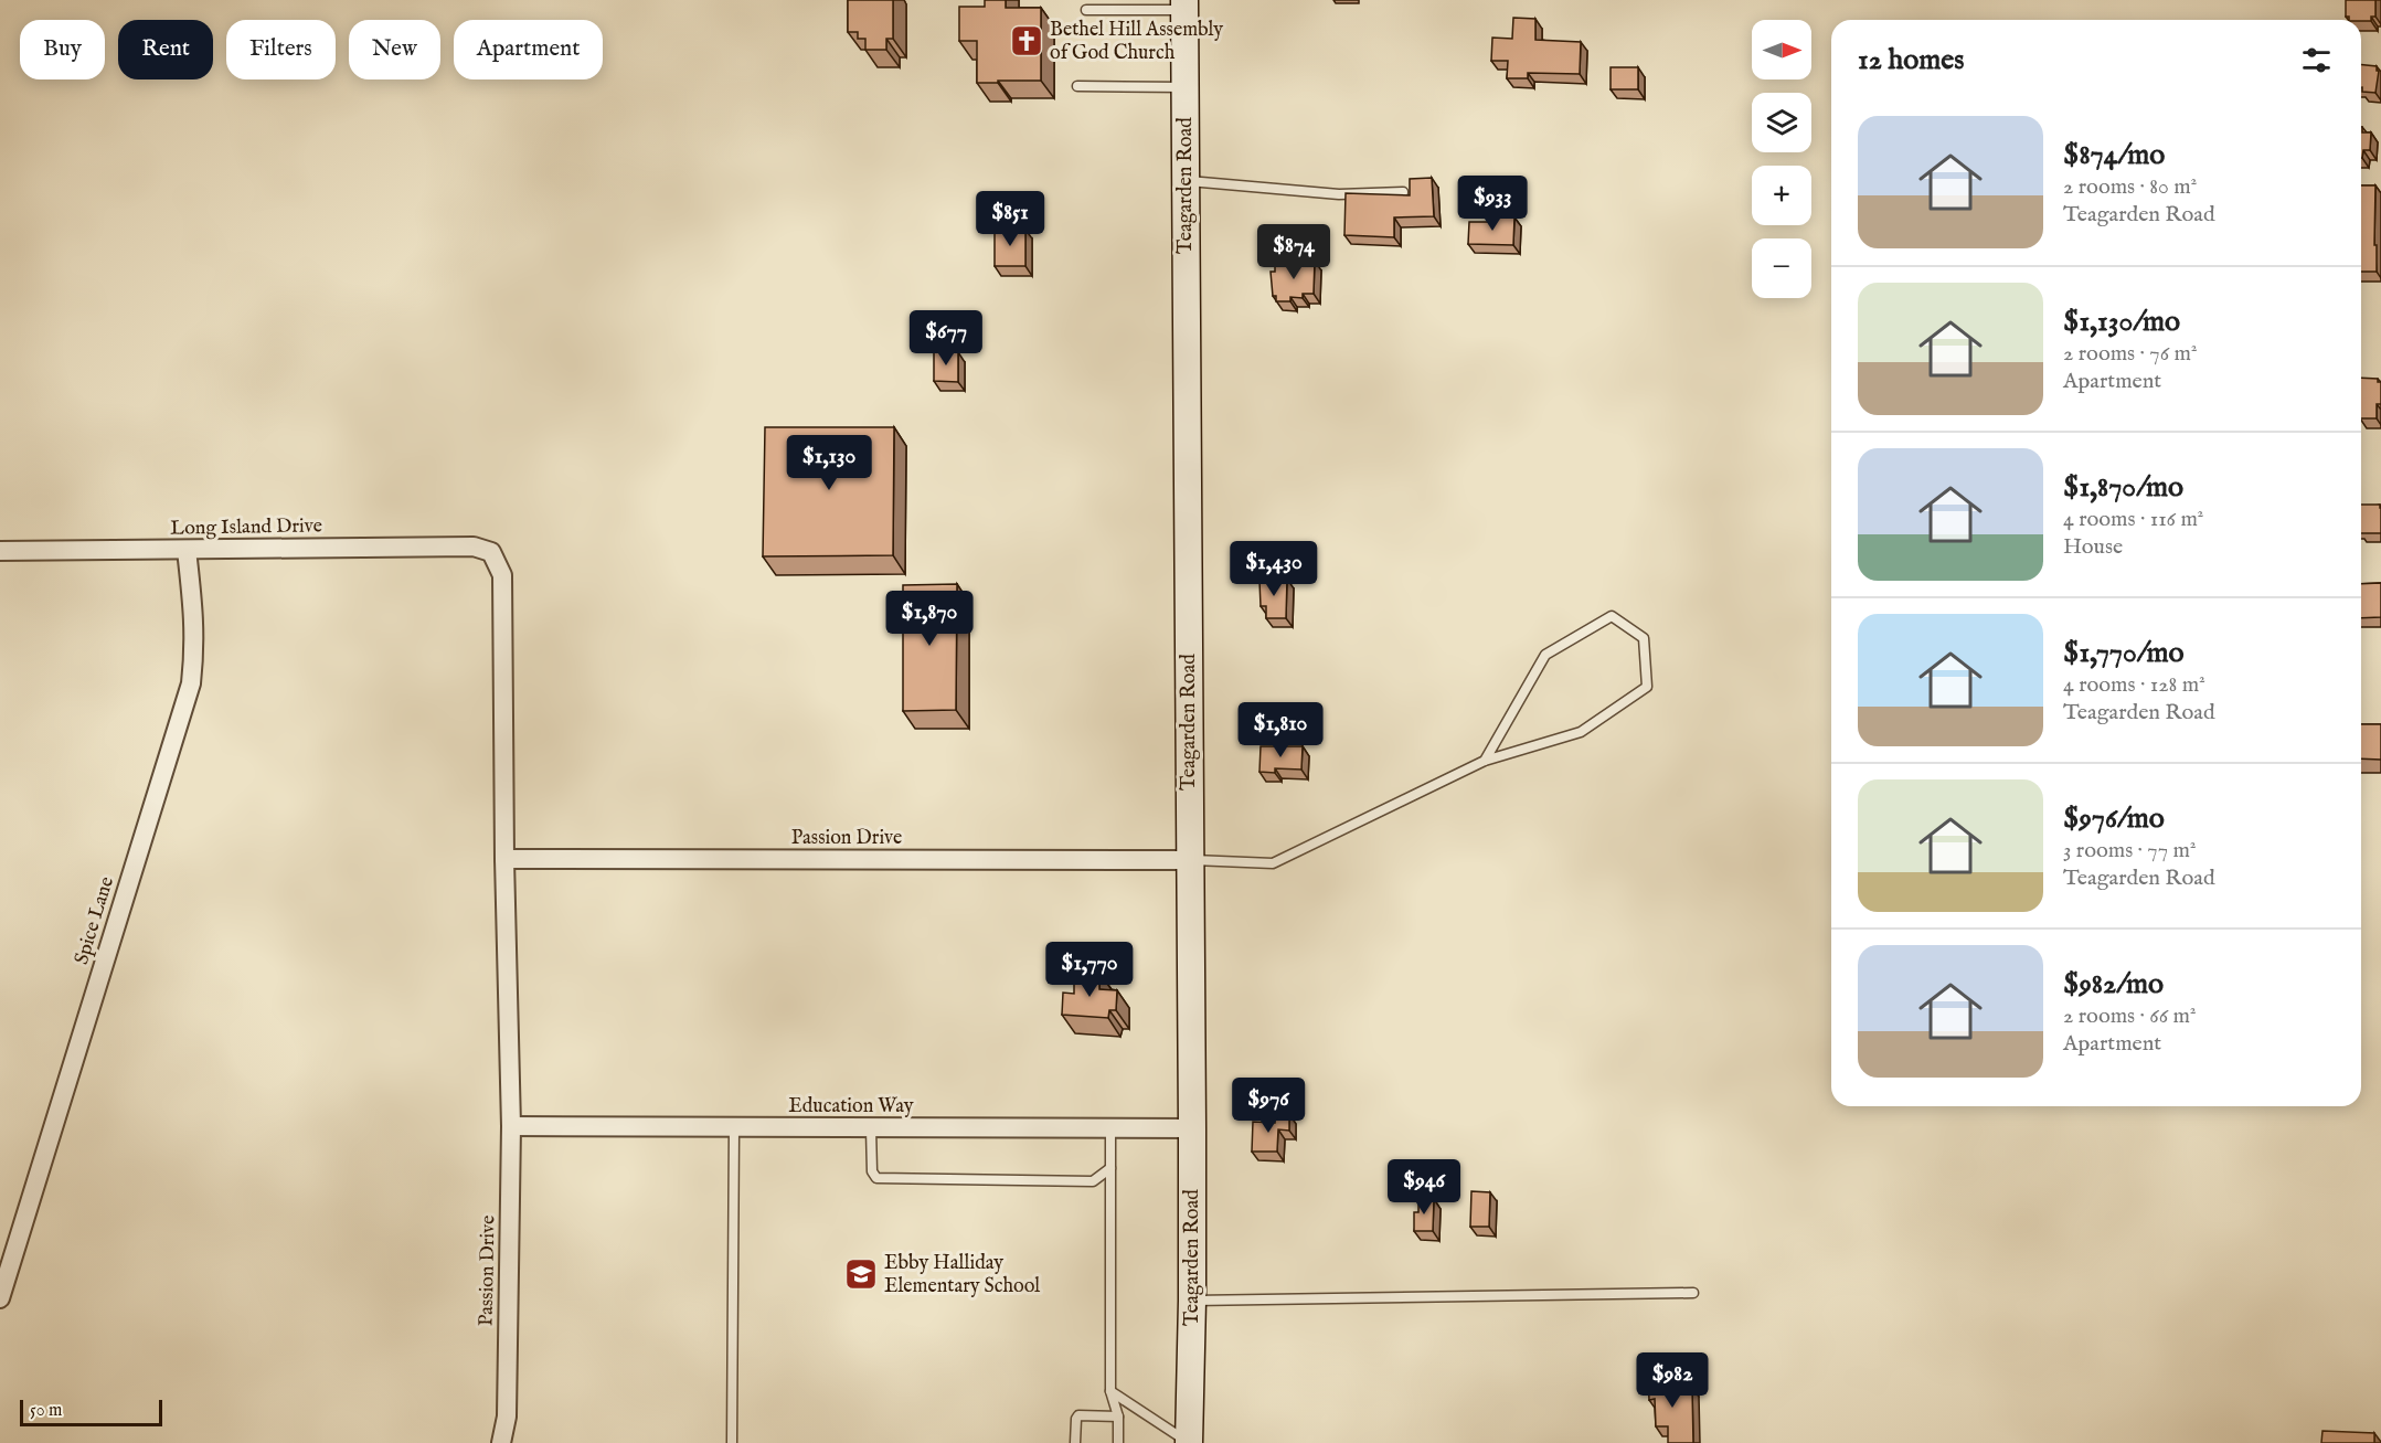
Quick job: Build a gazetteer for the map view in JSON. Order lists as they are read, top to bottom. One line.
{"streets":{"street":["Teagarden Road","Long Island Drive","Passion Drive","Spice Lane","Education Way"]},"crossings":[["Teagarden Road","Passion Drive"],["Teagarden Road","Education Way"],["Long Island Drive","Passion Drive"],["Long Island Drive","Spice Lane"],["Passion Drive","Education Way"]],"places":{"church":["Bethel Hill Assembly of God Church"],"school or university":["Ebby Halliday Elementary School"]},"scale_bar":"50 m","north":"right","page":{"map_buttons":["+","−"],"chip":["Buy","Rent","Filters","New","Apartment"],"heading":"12 homes","list":[{"name":"$874/mo","note":"2 rooms · 80 m² · Teagarden Road"},{"name":"$1,130/mo","note":"2 rooms · 76 m² · Apartment"},{"name":"$1,870/mo","note":"4 rooms · 116 m² · House"},{"name":"$1,770/mo","note":"4 rooms · 128 m² · Teagarden Road"},{"name":"$976/mo","note":"3 rooms · 77 m² · Teagarden Road"},{"name":"$982/mo","note":"2 rooms · 66 m² · Apartment"}],"price":["$933","$851","$874","$677","$1,130","$1,430","$1,870","$1,810","$1,770","$976","$946","$982"],"scale":"50 m"}}
